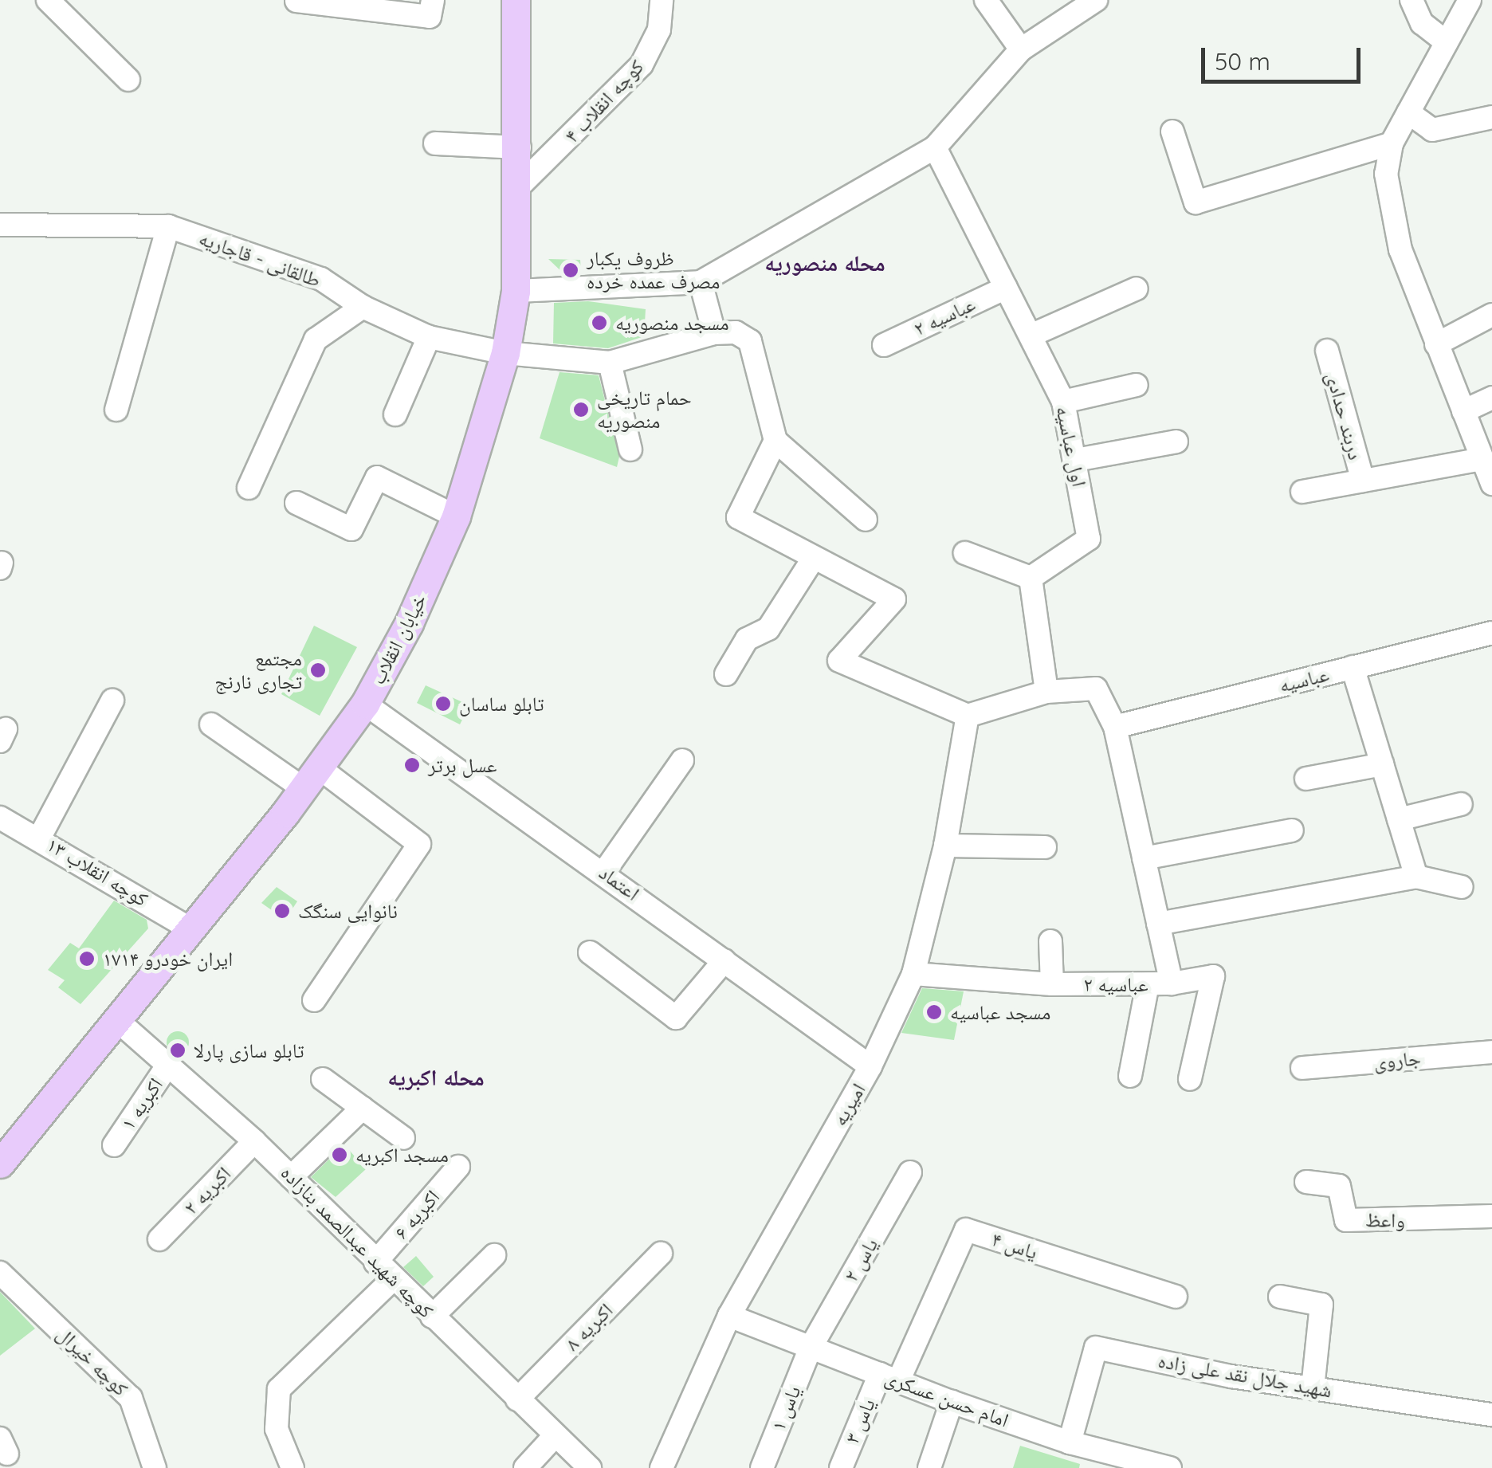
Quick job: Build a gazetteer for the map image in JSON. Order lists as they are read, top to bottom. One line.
{"streets":{"main road":["خیابان انقلاب"],"street":["کوچه انقلاب ۴","طالقانی - قاجاریه","عباسیه ۲","دربند حدادی","اول عباسیه","عباسیه","کوچه انقلاب ۱۳","اعتماد","جاروی","اکبریه ۱","امیریه","اکبریه ۲","اکبریه ۶","واعظ","کوچه شهید عبدالصمد بنازاده","یاس ۴","یاس ۲","اکبریه ۸","کوچه خیرال","شهید جلال نقد علی زاده","امام حسن عسکری","یاس ۱","یاس ۳"]},"crossings":[["کوچه انقلاب ۴","خیابان انقلاب"],["طالقانی - قاجاریه","خیابان انقلاب"],["عباسیه ۲","اول عباسیه"],["عباسیه ۲","امیریه"],["خیابان انقلاب","کوچه انقلاب ۱۳"],["خیابان انقلاب","اعتماد"],["خیابان انقلاب","کوچه شهید عبدالصمد بنازاده"],["اعتماد","امیریه"],["اکبریه ۱","کوچه شهید عبدالصمد بنازاده"],["امیریه","امام حسن عسکری"],["اکبریه ۲","کوچه شهید عبدالصمد بنازاده"],["اکبریه ۶","کوچه شهید عبدالصمد بنازاده"],["کوچه شهید عبدالصمد بنازاده","اکبریه ۸"],["یاس ۴","امام حسن عسکری"],["یاس ۴","یاس ۳"],["یاس ۲","امام حسن عسکری"],["یاس ۲","یاس ۱"],["شهید جلال نقد علی زاده","امام حسن عسکری"],["امام حسن عسکری","یاس ۱"],["امام حسن عسکری","یاس ۳"]],"districts":["محله منصوریه","محله اکبریه"],"places":["ظروف یکبار مصرف عمده خرده","مسجد منصوریه","حمام تاریخی منصوریه","مجتمع تجاری نارنج","تابلو ساسان","عسل برتر","نانوایی سنگک","ایران خودرو ۱۷۱۴","مسجد عباسیه","تابلو سازی پارلا","مسجد اکبریه"],"scale_bar":"50 m"}
